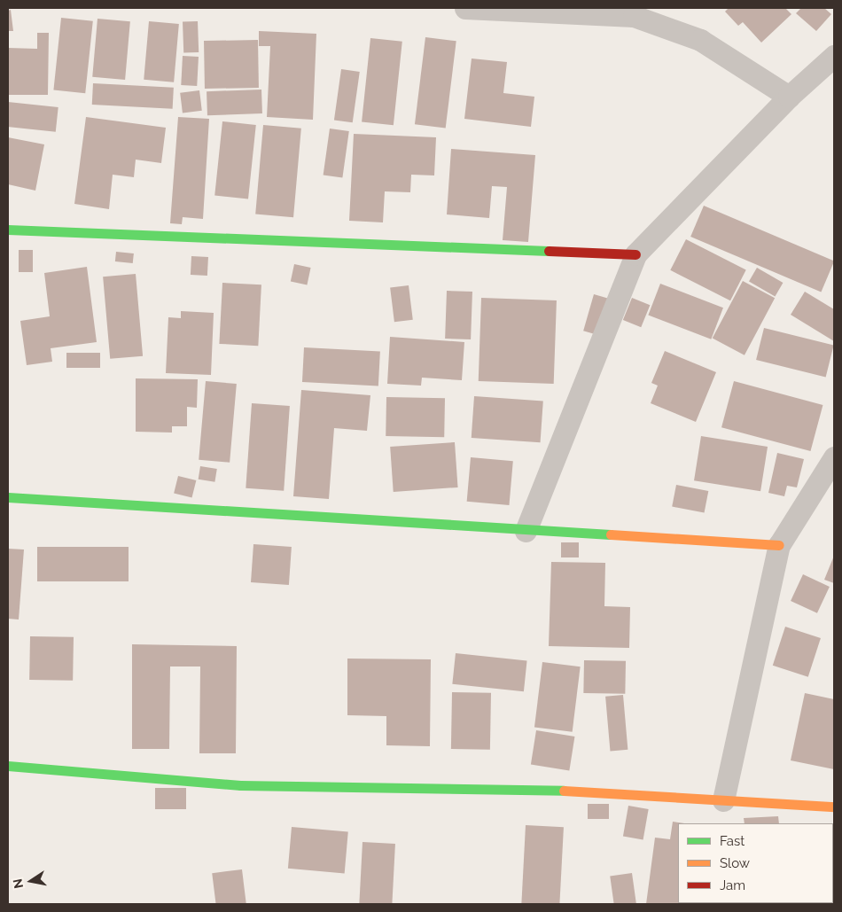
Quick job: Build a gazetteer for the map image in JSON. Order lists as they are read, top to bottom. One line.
{"legend":["Fast","Slow","Jam"],"north":"left"}
